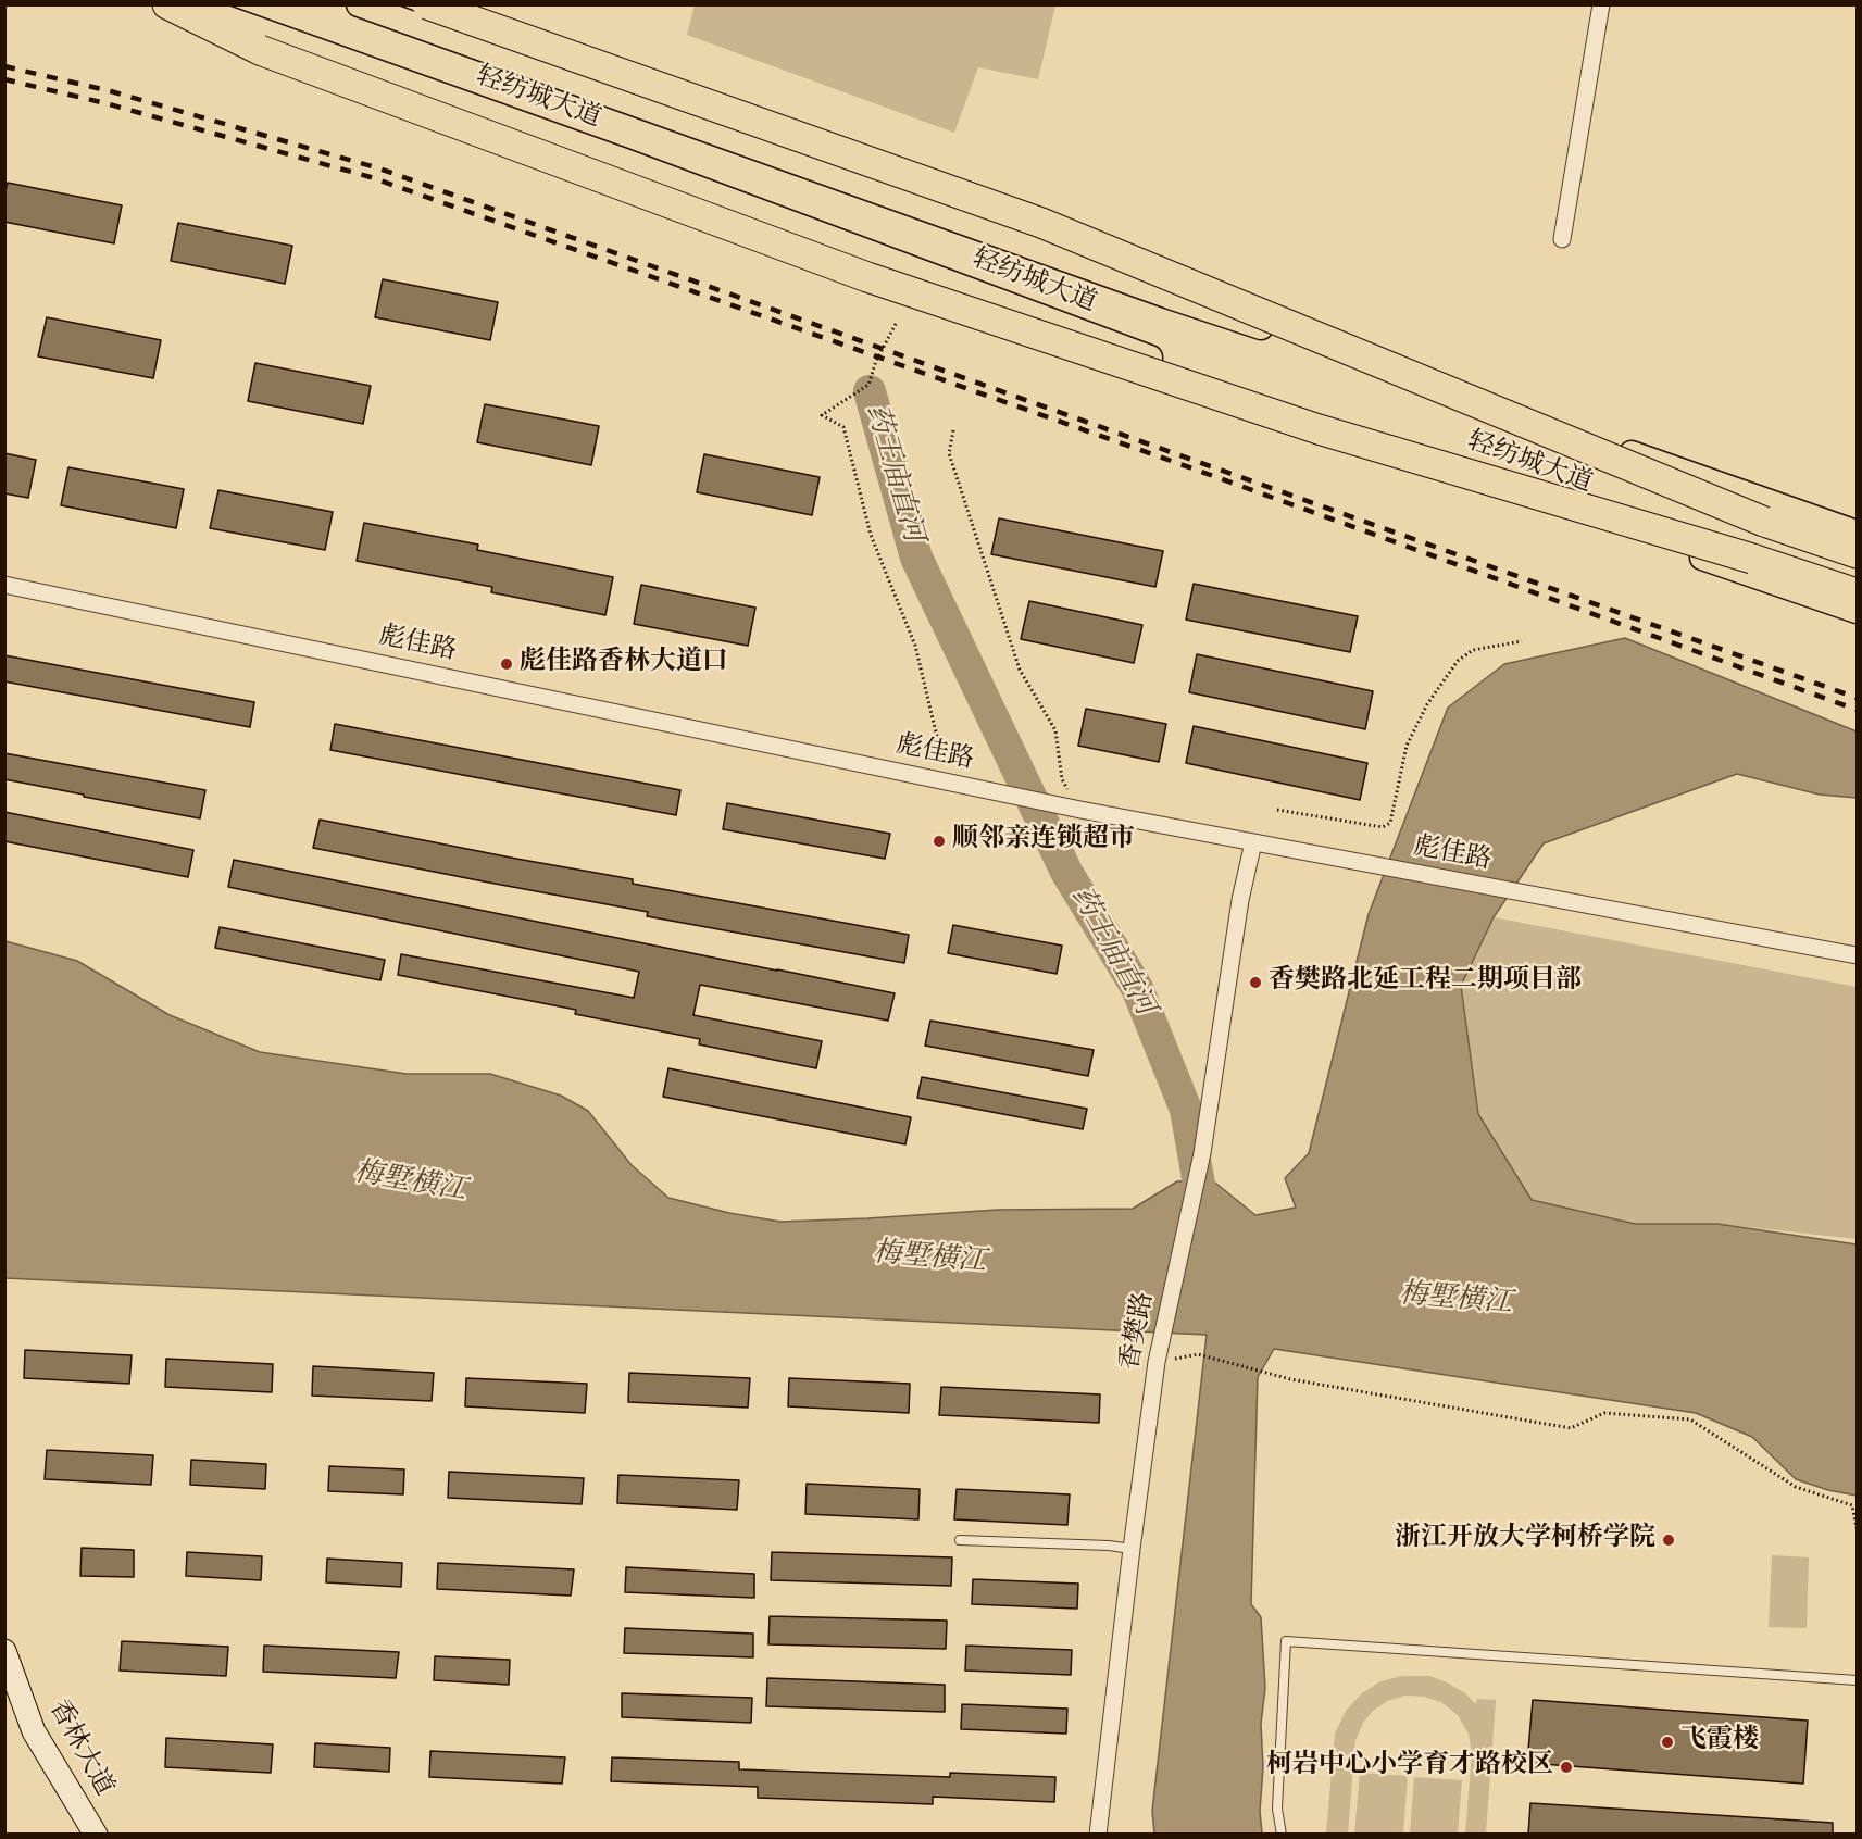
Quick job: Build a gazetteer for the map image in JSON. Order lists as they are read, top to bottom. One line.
{"streets":{"main road":["轻纺城大道"],"street":["彪佳路","香樊路","香林大道"]},"crossings":[["彪佳路","香樊路"]],"water":["药王庙直河","梅墅横江"],"places":["彪佳路香林大道口","顺邻亲连锁超市","香樊路北延工程二期项目部","浙江开放大学柯桥学院","飞霞楼","柯岩中心小学育才路校区"]}
